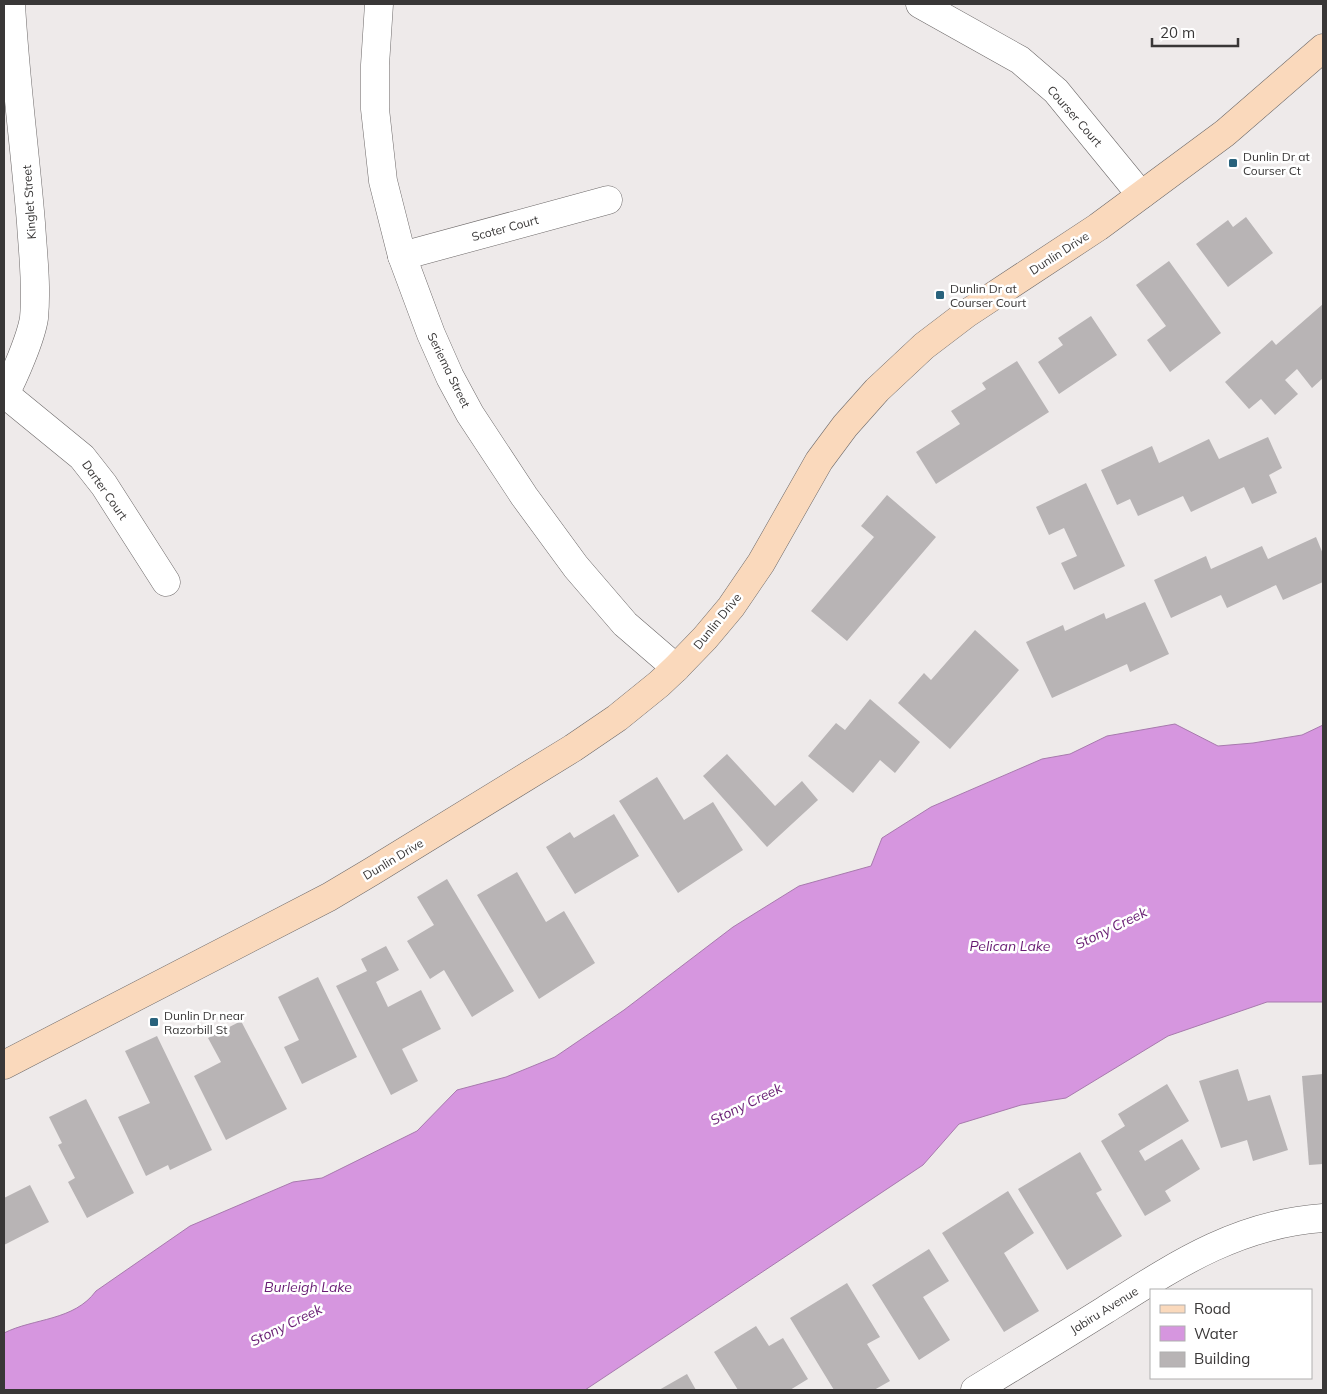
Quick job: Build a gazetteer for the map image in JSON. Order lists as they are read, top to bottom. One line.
{"streets":{"street":["Courser Court","Kinglet Street","Scoter Court","Dunlin Drive","Seriema Street","Darter Court","Jabiru Avenue"]},"crossings":[["Courser Court","Dunlin Drive"],["Kinglet Street","Darter Court"],["Scoter Court","Seriema Street"],["Dunlin Drive","Seriema Street"]],"water":["Stony Creek","Pelican Lake","Burleigh Lake"],"places":{"transit":["Dunlin Dr at Courser Ct","Dunlin Dr at Courser Court","Dunlin Dr near Razorbill St"]},"legend":["Road","Water","Building"],"scale_bar":"20 m"}
